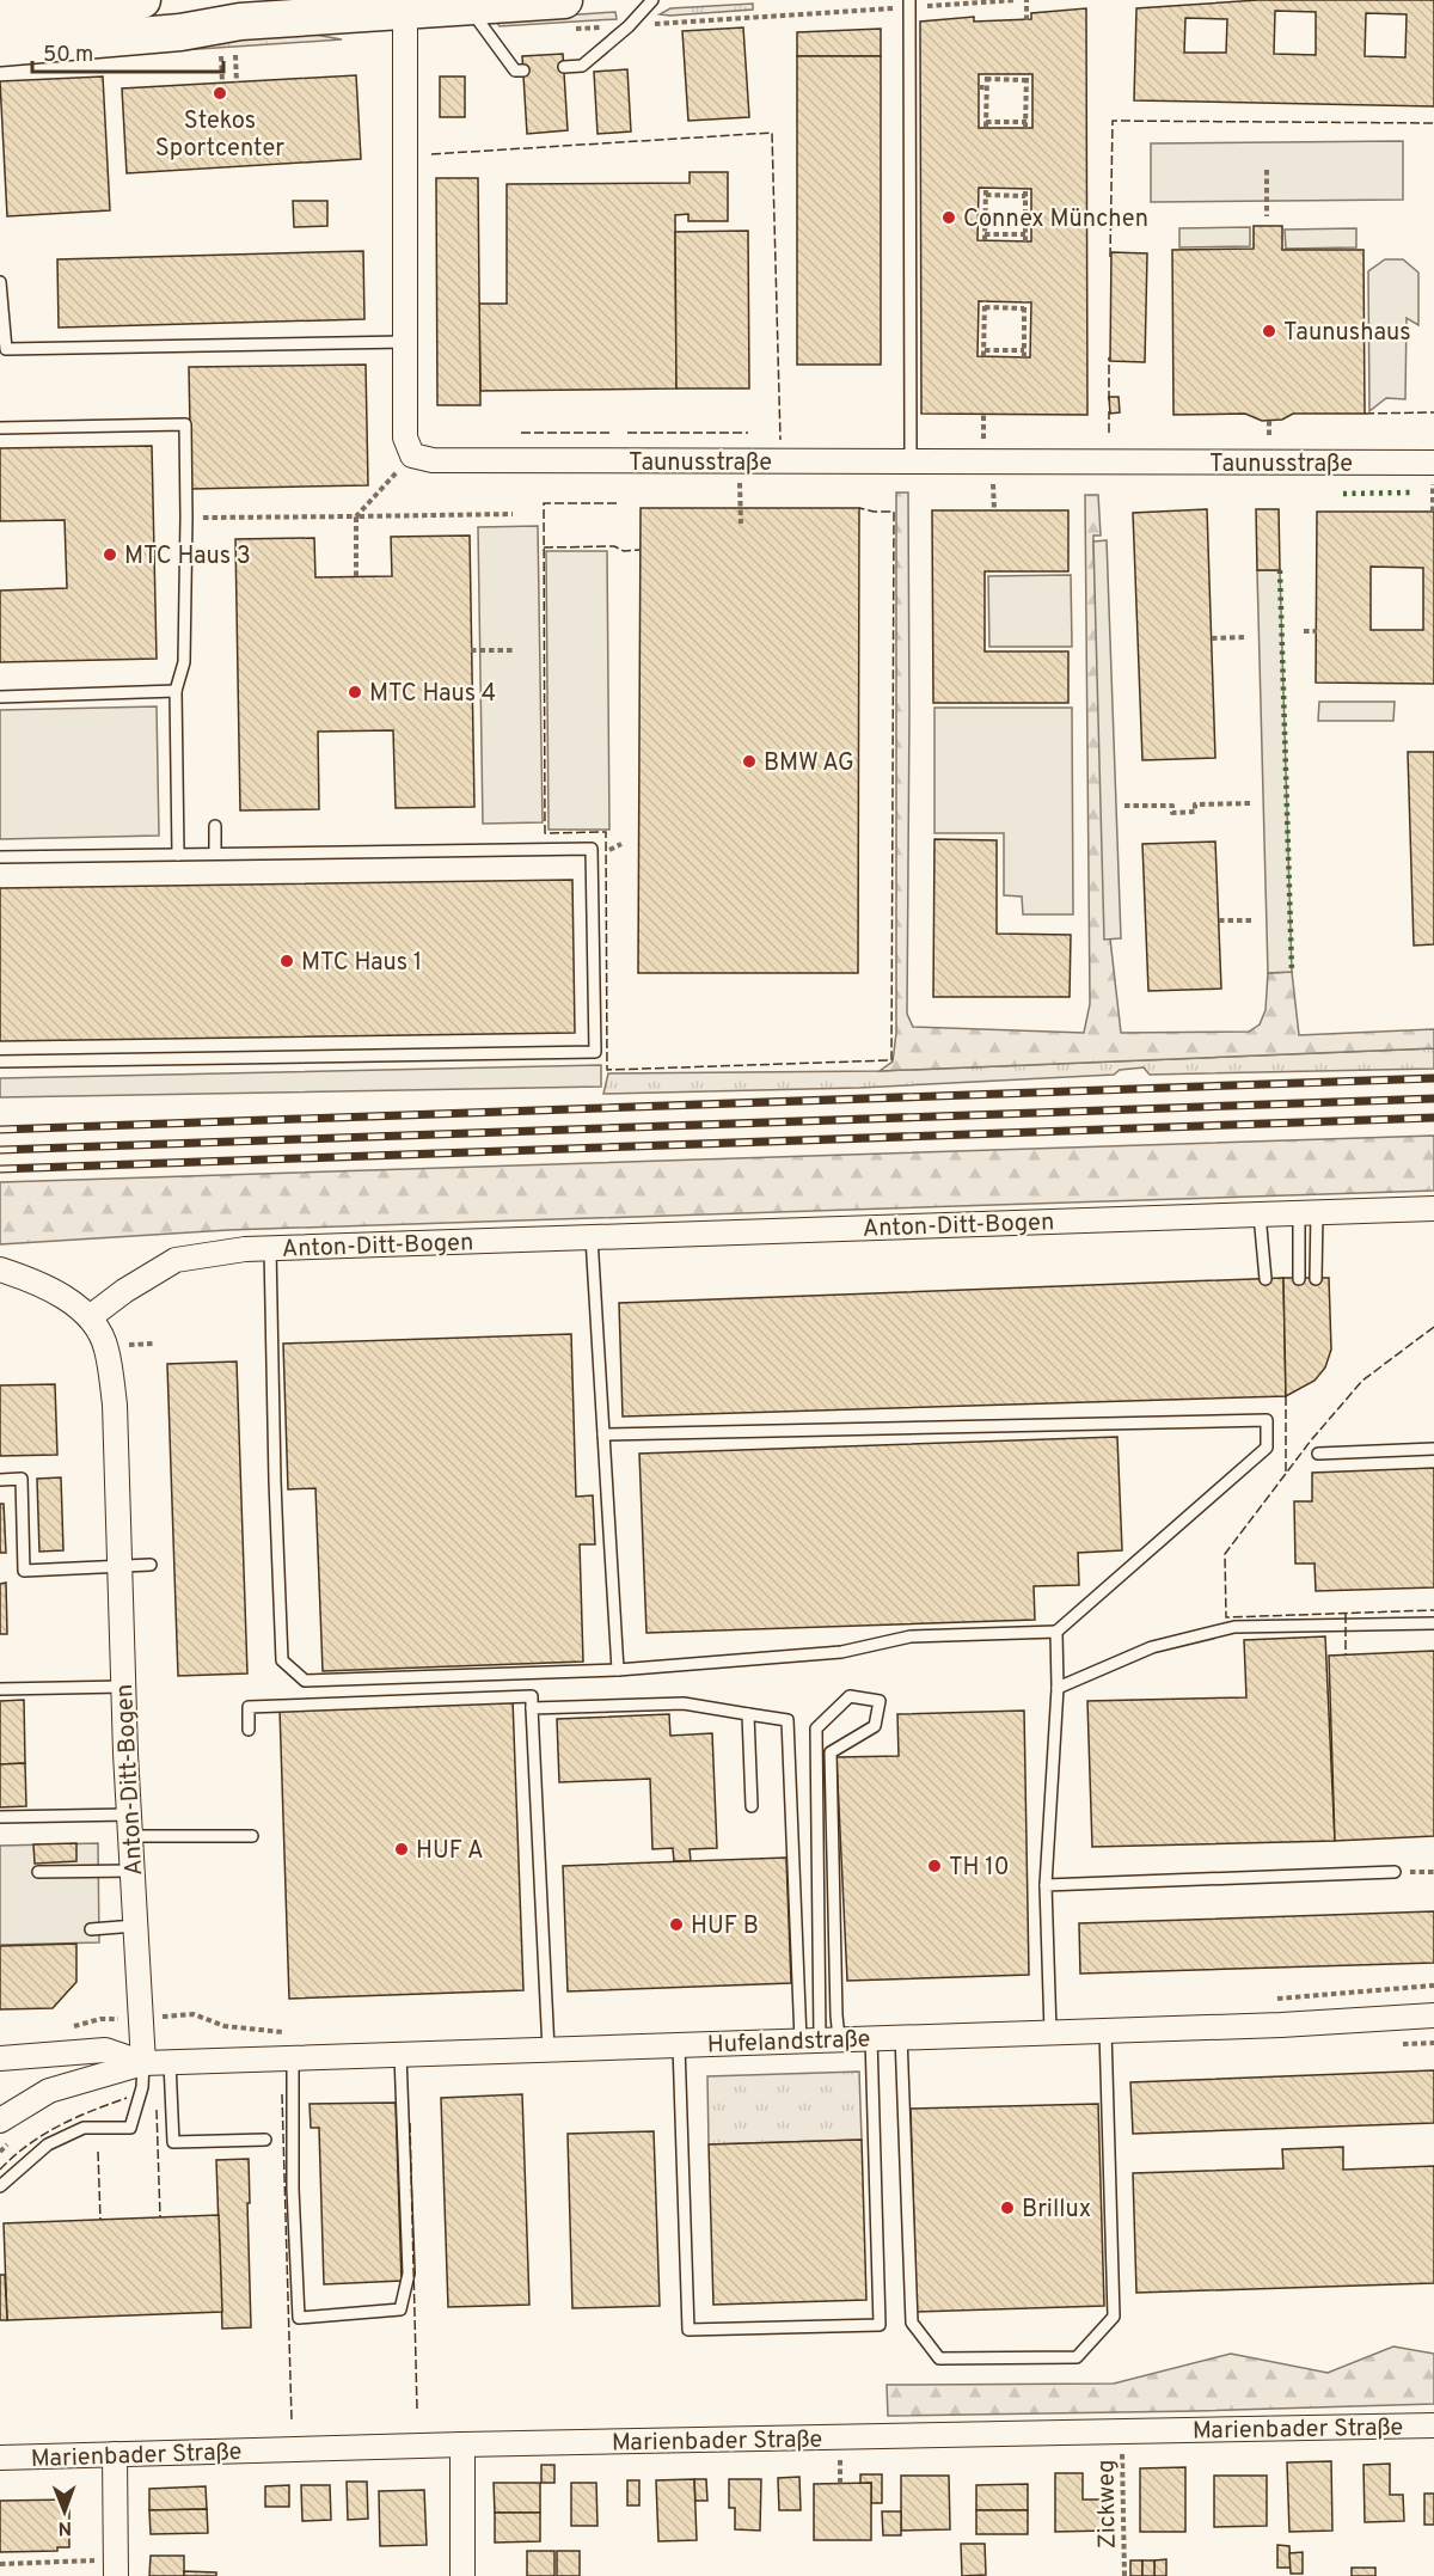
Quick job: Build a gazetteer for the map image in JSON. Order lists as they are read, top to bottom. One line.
{"streets":{"street":["Taunusstraße","Anton-Ditt-Bogen","Hufelandstraße","Marienbader Straße"],"path":["Zickweg"]},"crossings":[["Anton-Ditt-Bogen","Hufelandstraße"],["Marienbader Straße","Zickweg"]],"places":["Stekos Sportcenter","Connex München","Taunushaus","MTC Haus 3","MTC Haus 4","BMW AG","MTC Haus 1","HUF A","TH 10","HUF B","Brillux"],"scale_bar":"50 m","north":"bottom"}
